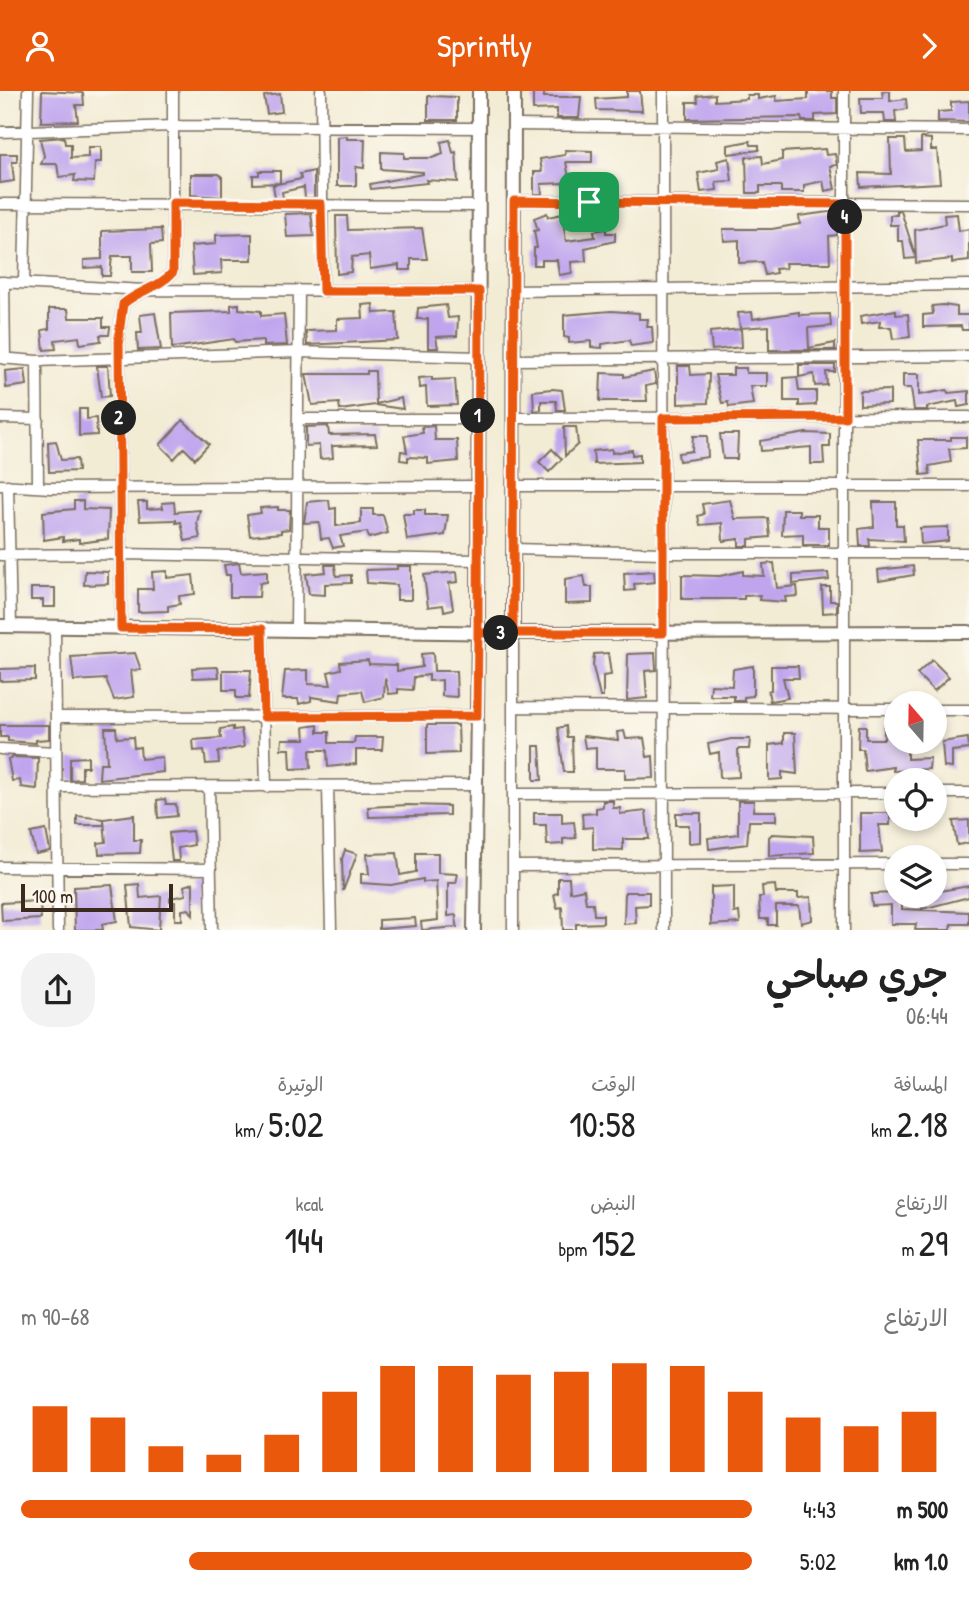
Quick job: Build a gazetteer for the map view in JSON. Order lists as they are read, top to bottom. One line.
{"scale_bar":"100 m","north":"top","page":{"header":"Sprintly","pins":["4","1","2","3"],"scale":"100 m","heading":["جري صباحي","06:44"],"stats":[["المسافة","2.18 km"],["الوقت","10:58"],["الوتيرة","5:02 /km"],["الارتفاع","29 m"],["النبض","152 bpm"],["kcal","144"]],"chart":["الارتفاع","68–90 m"],"list":[{"name":"500 m","note":"4:43"},{"name":"1.0 km","note":"5:02"}]}}
